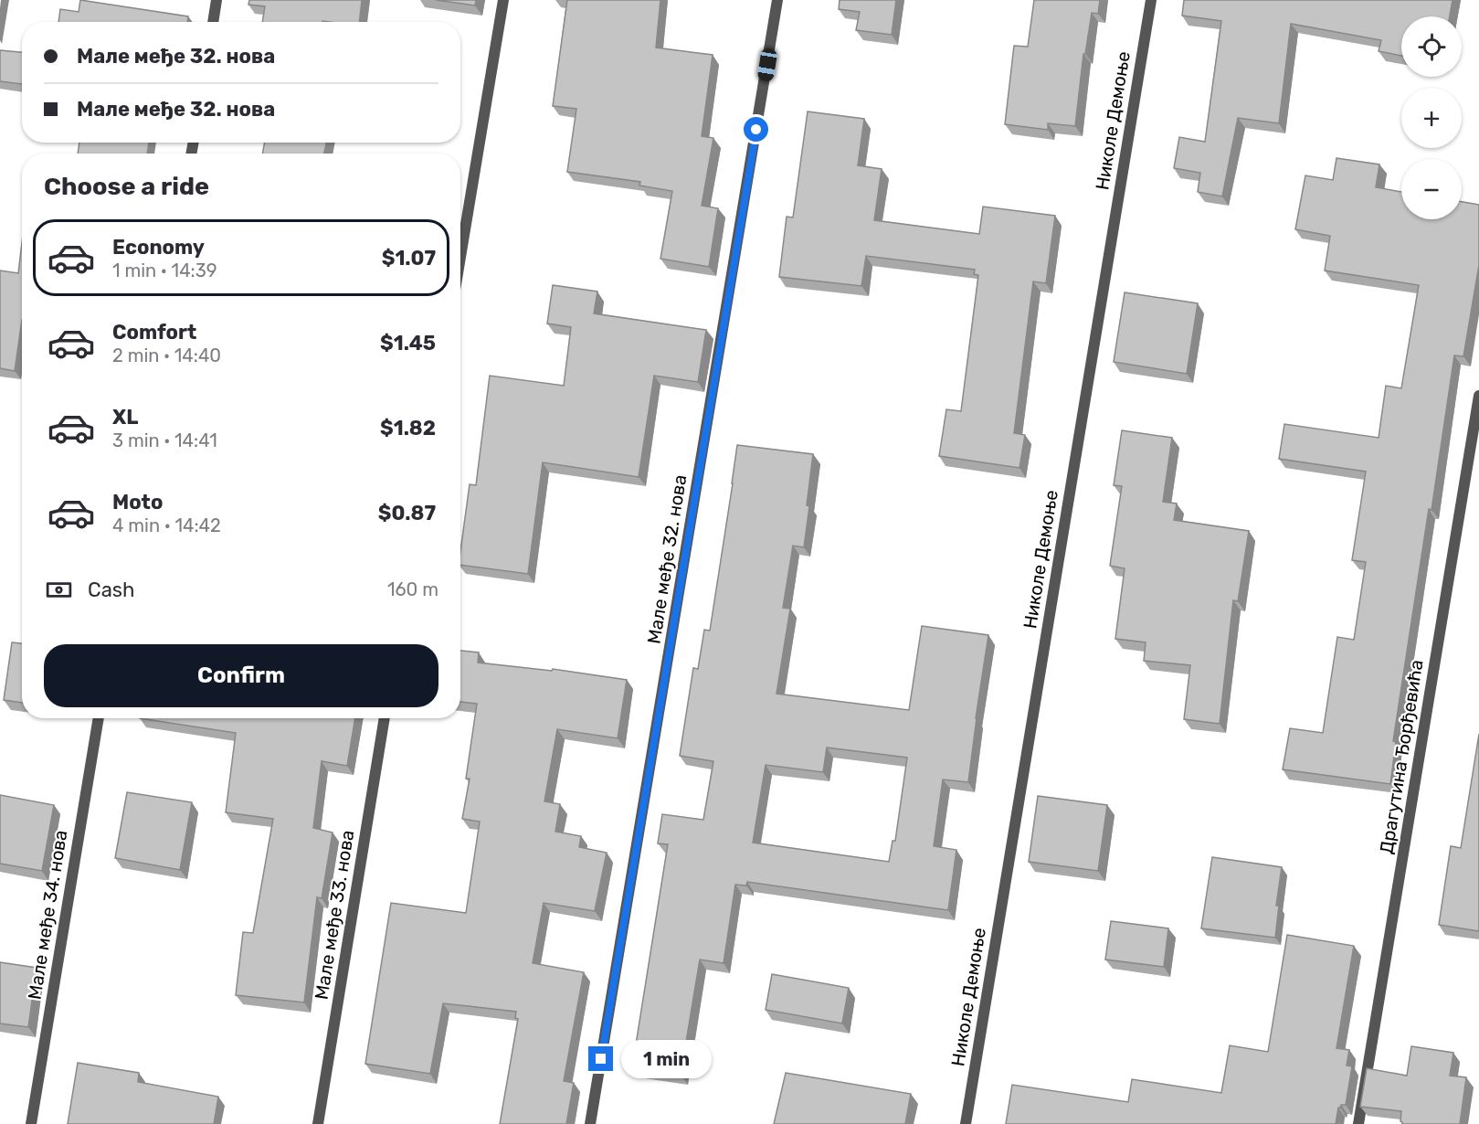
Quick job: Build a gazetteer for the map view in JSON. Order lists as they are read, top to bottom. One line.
{"streets":{"street":["Николе Демоње","Мале међе 32. нова","Драгутина Ђорђевића","Мале међе 34. нова","Мале међе 33. нова"]},"page":{"map_buttons":["+","−"],"banner":["Мале међе 32. нова","Мале међе 32. нова"],"heading":"Choose a ride","list":[{"name":"Economy","note":"1 min · 14:39","value":"$1.07"},{"name":"Comfort","note":"2 min · 14:40","value":"$1.45"},{"name":"XL","note":"3 min · 14:41","value":"$1.82"},{"name":"Moto","note":"4 min · 14:42","value":"$0.87"}],"pay":["Cash","160 m"],"buttons":"Confirm","bubble":"1 min"}}
